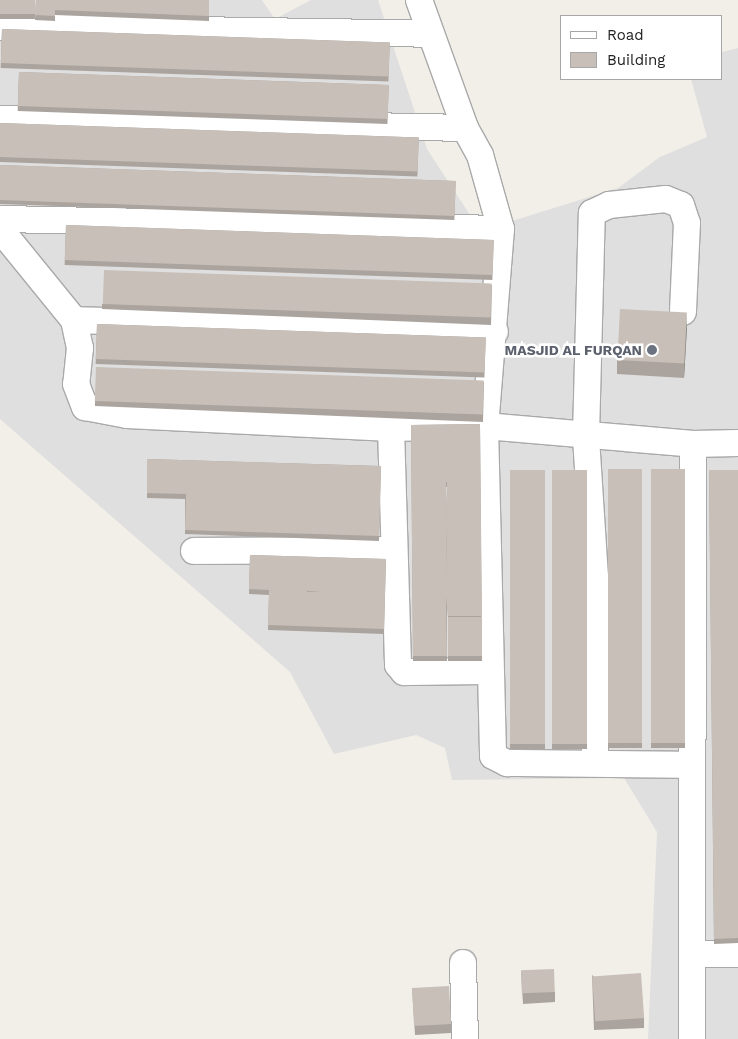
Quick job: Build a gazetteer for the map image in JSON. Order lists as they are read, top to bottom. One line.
{"places":["MASJID AL FURQAN"],"legend":["Road","Building"]}
